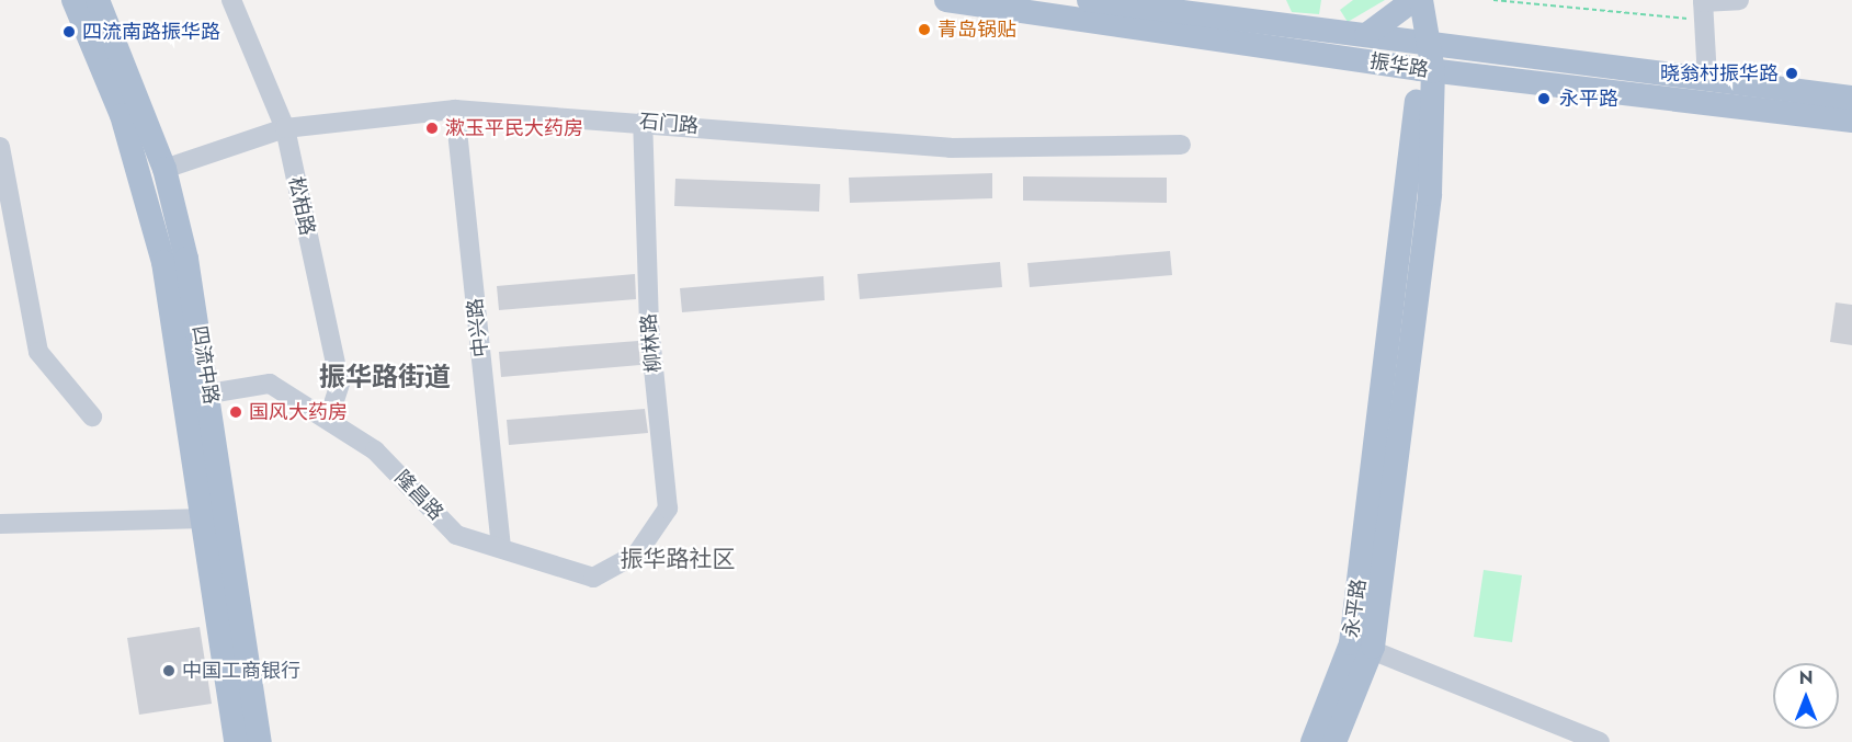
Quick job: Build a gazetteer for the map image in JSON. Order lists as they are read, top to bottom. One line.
{"streets":{"main road":["振华路","四流中路","永平路"],"street":["石门路","松柏路","中兴路","柳林路","隆昌路"]},"crossings":[["振华路","永平路"],["石门路","松柏路"],["石门路","中兴路"],["石门路","柳林路"],["石门路","四流中路"],["松柏路","隆昌路"],["中兴路","隆昌路"],["柳林路","隆昌路"],["四流中路","隆昌路"]],"districts":["振华路街道","振华路社区"],"places":["青岛锅贴","四流南路振华路","晓翁村振华路","永平路","漱玉平民大药房","国风大药房","中国工商银行"],"north":"top"}
